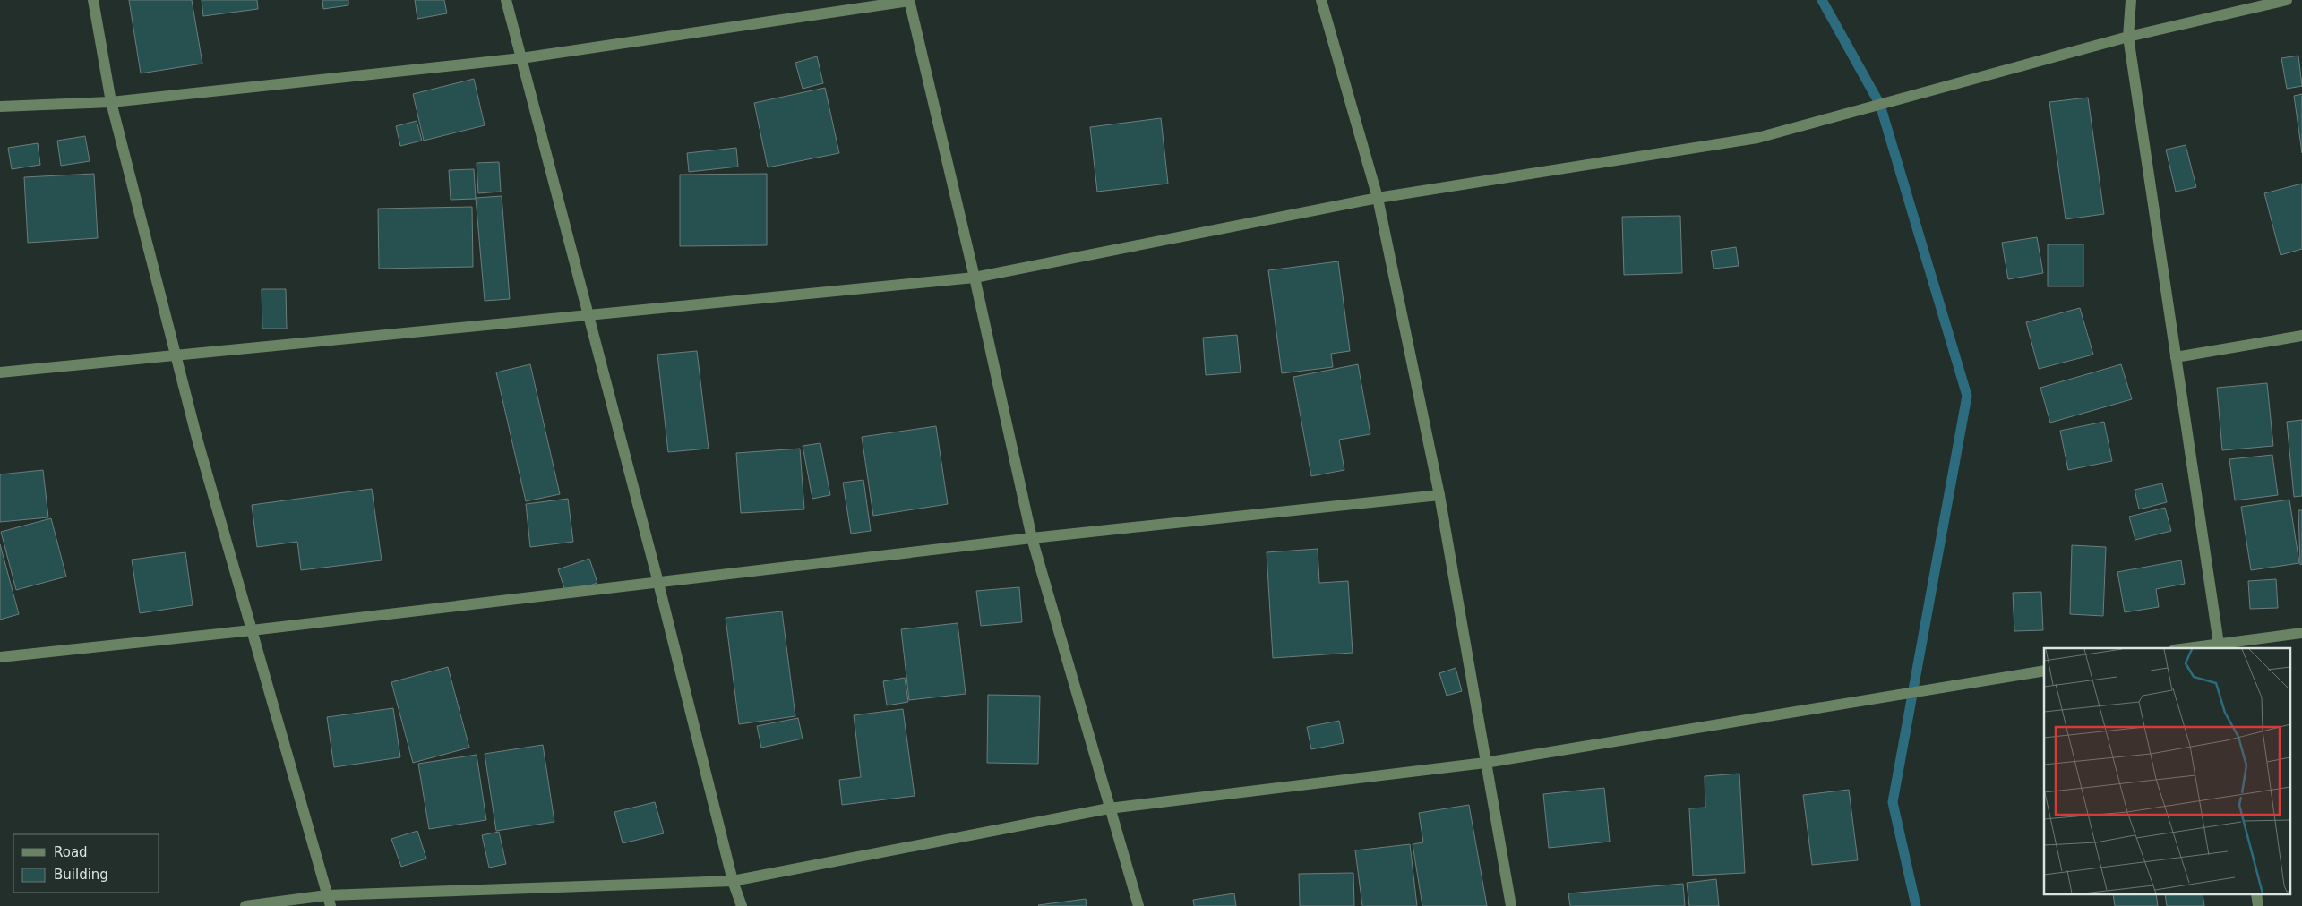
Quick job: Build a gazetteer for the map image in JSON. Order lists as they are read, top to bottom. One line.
{"legend":["Road","Building"]}
